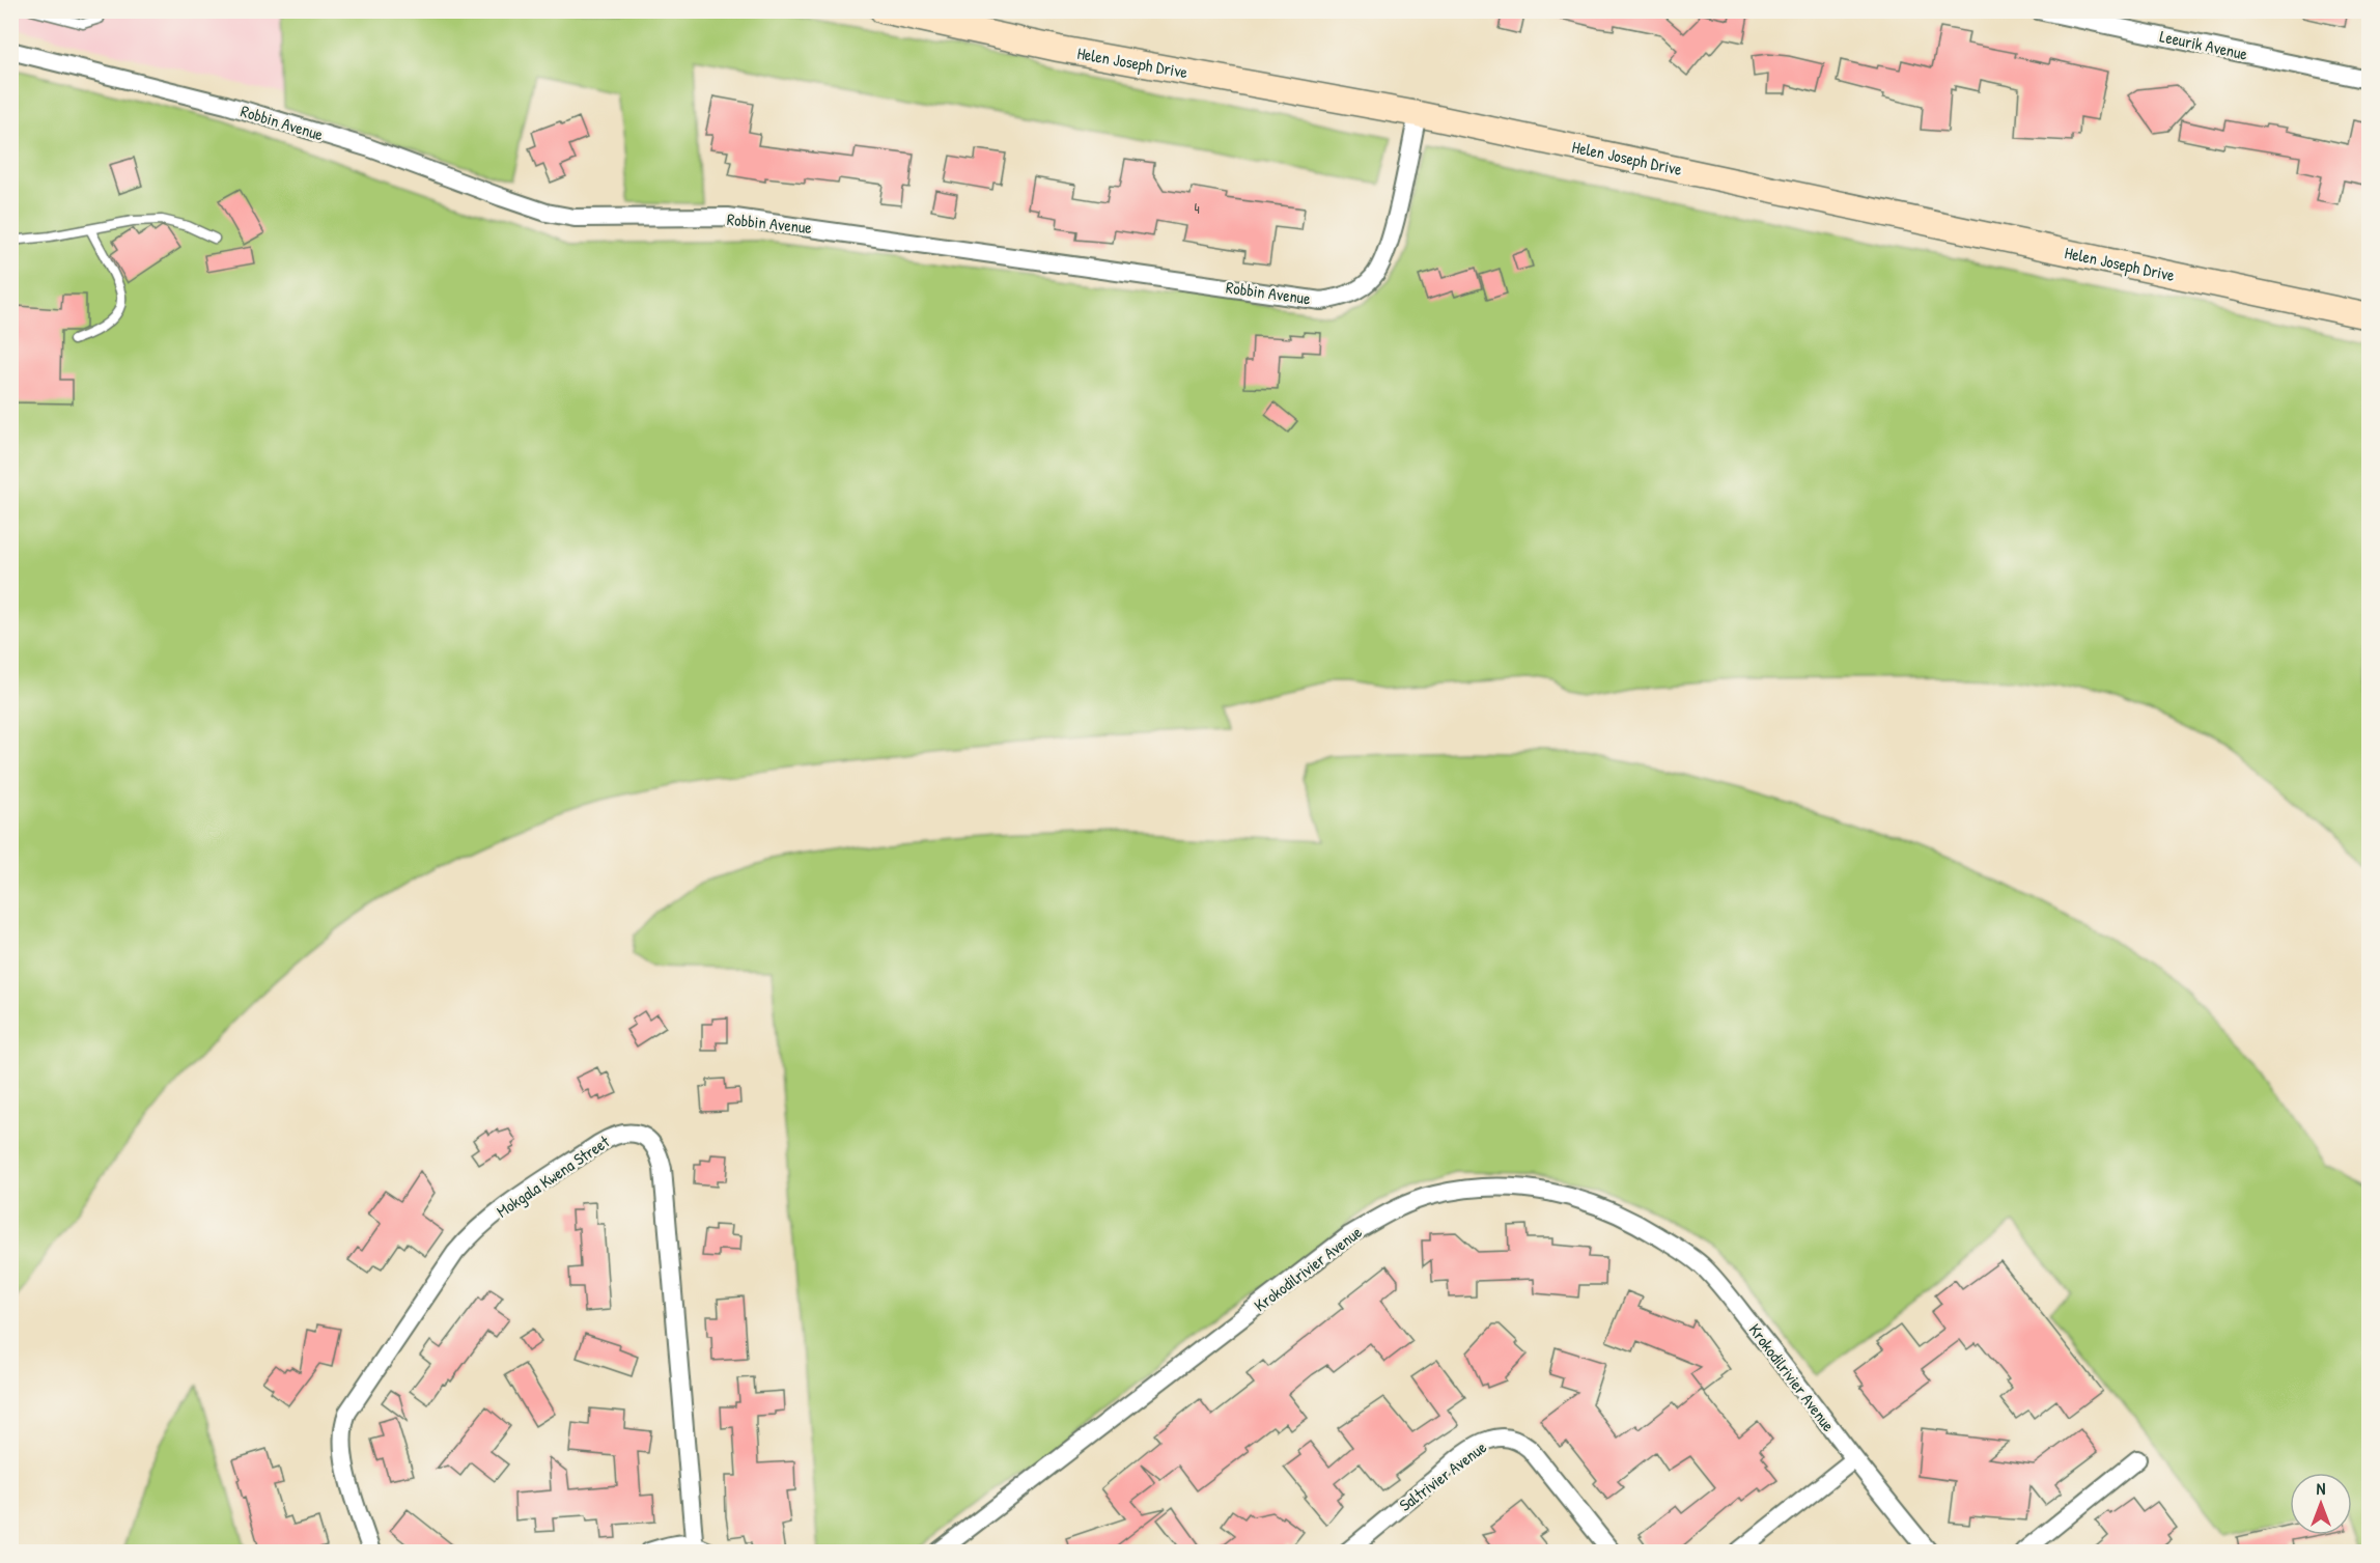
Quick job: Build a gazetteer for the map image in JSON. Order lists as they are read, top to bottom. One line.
{"streets":{"street":["Leeurik Avenue","Helen Joseph Drive","Robbin Avenue","Mokgala Kwena Street","Krokodilrivier Avenue","Saltrivier Avenue"]},"crossings":[["Helen Joseph Drive","Robbin Avenue"]],"house_numbers":["4"],"north":"top"}
